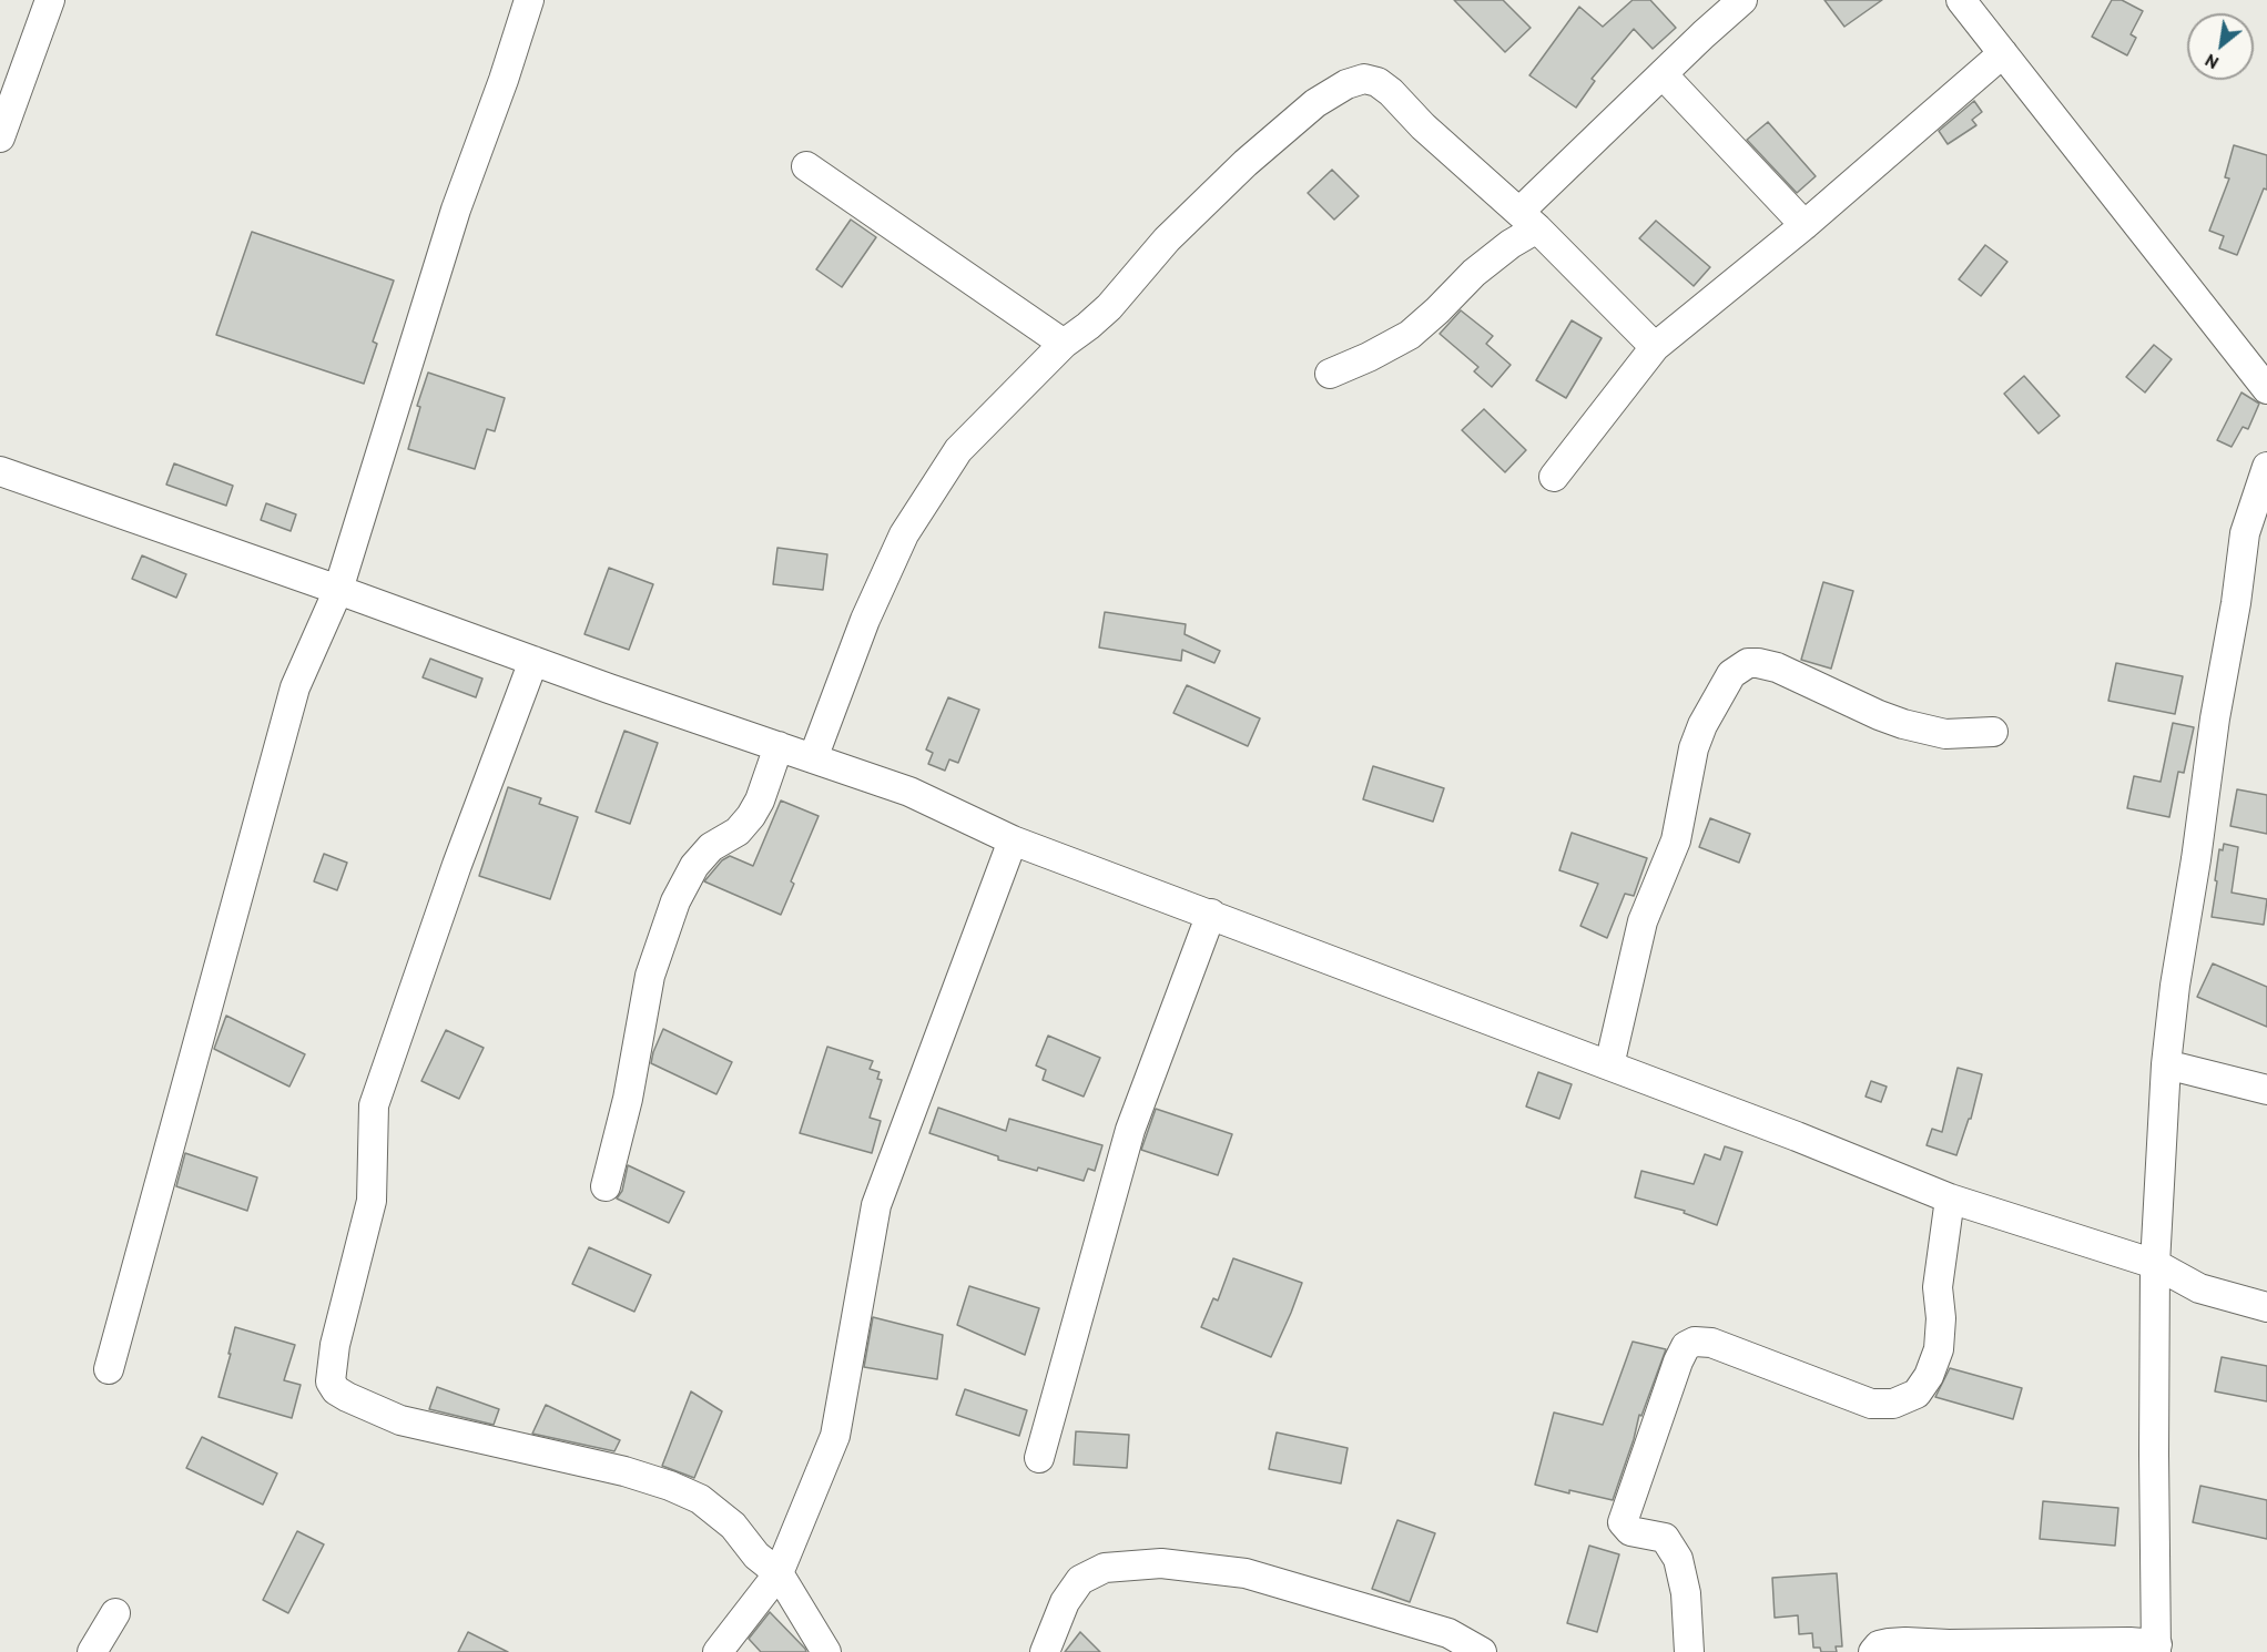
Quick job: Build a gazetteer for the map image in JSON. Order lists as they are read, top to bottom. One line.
{"north":"bottom left"}
